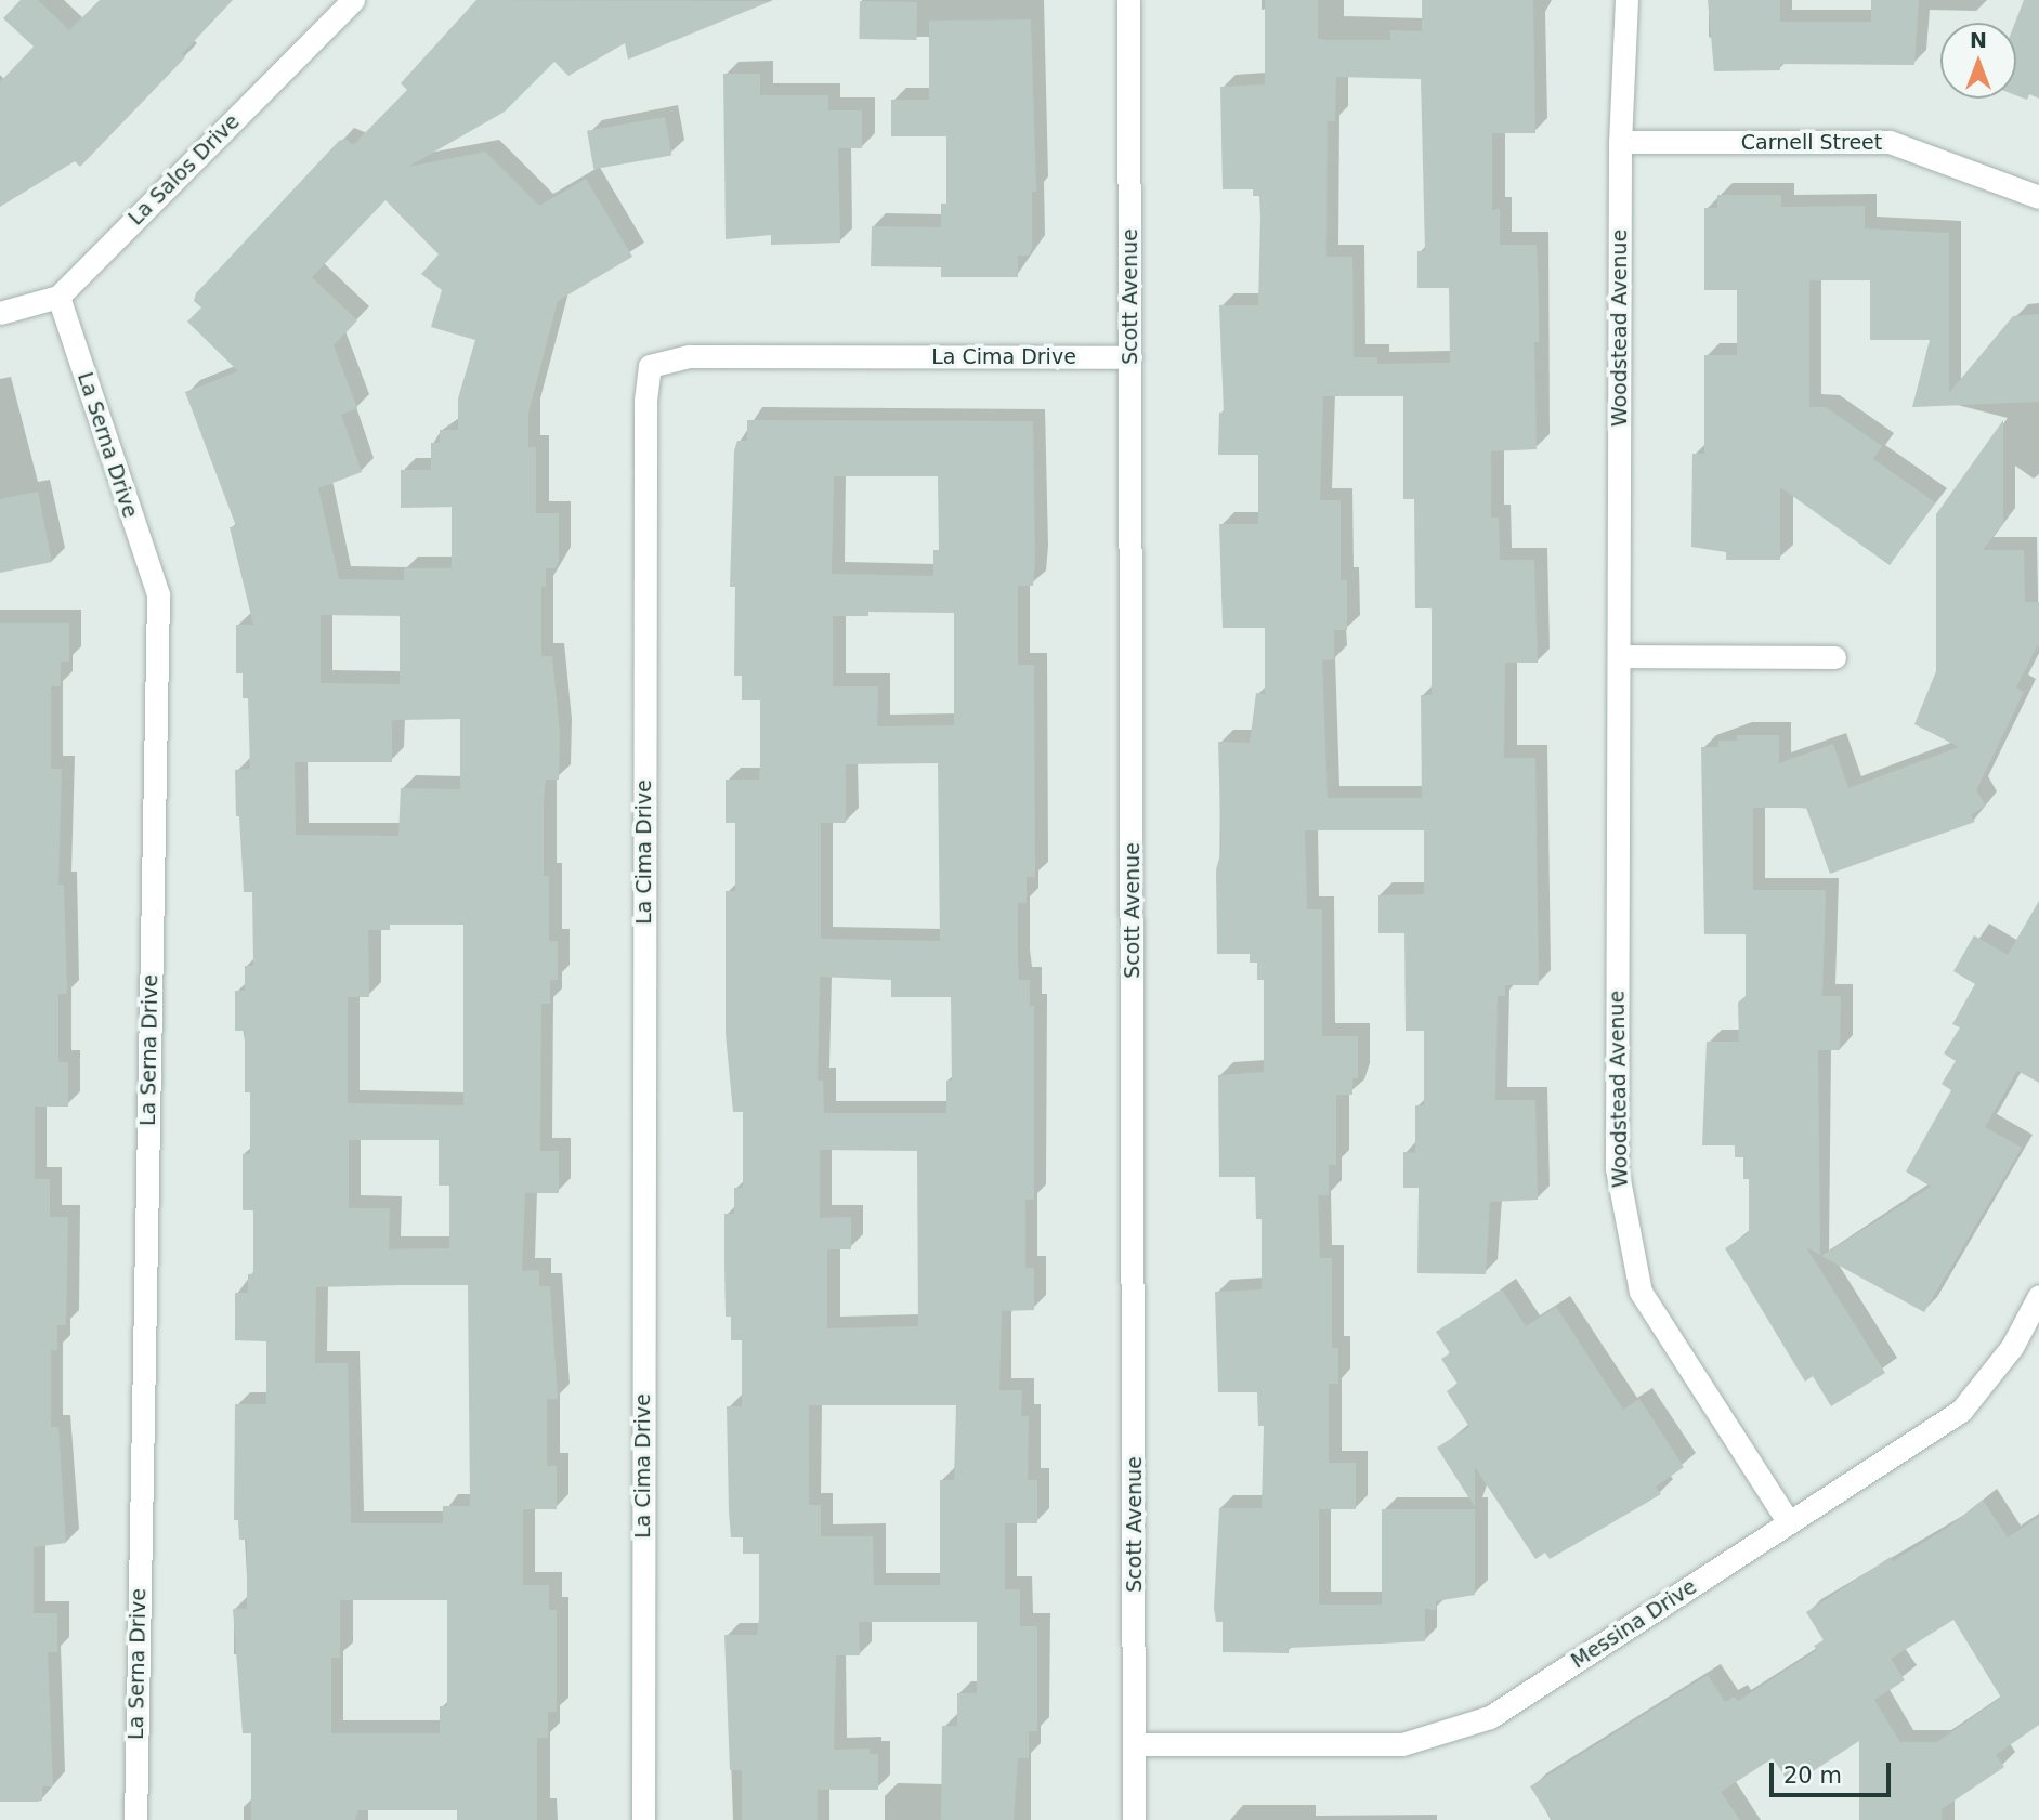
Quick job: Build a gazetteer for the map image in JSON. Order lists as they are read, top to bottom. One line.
{"streets":{"street":["Carnell Street","La Salos Drive","Scott Avenue","Woodstead Avenue","La Cima Drive","La Serna Drive","Messina Drive"]},"crossings":[["Carnell Street","Woodstead Avenue"],["La Salos Drive","La Serna Drive"],["Scott Avenue","La Cima Drive"],["Scott Avenue","Messina Drive"],["Woodstead Avenue","Messina Drive"]],"scale_bar":"20 m","north":"top"}
